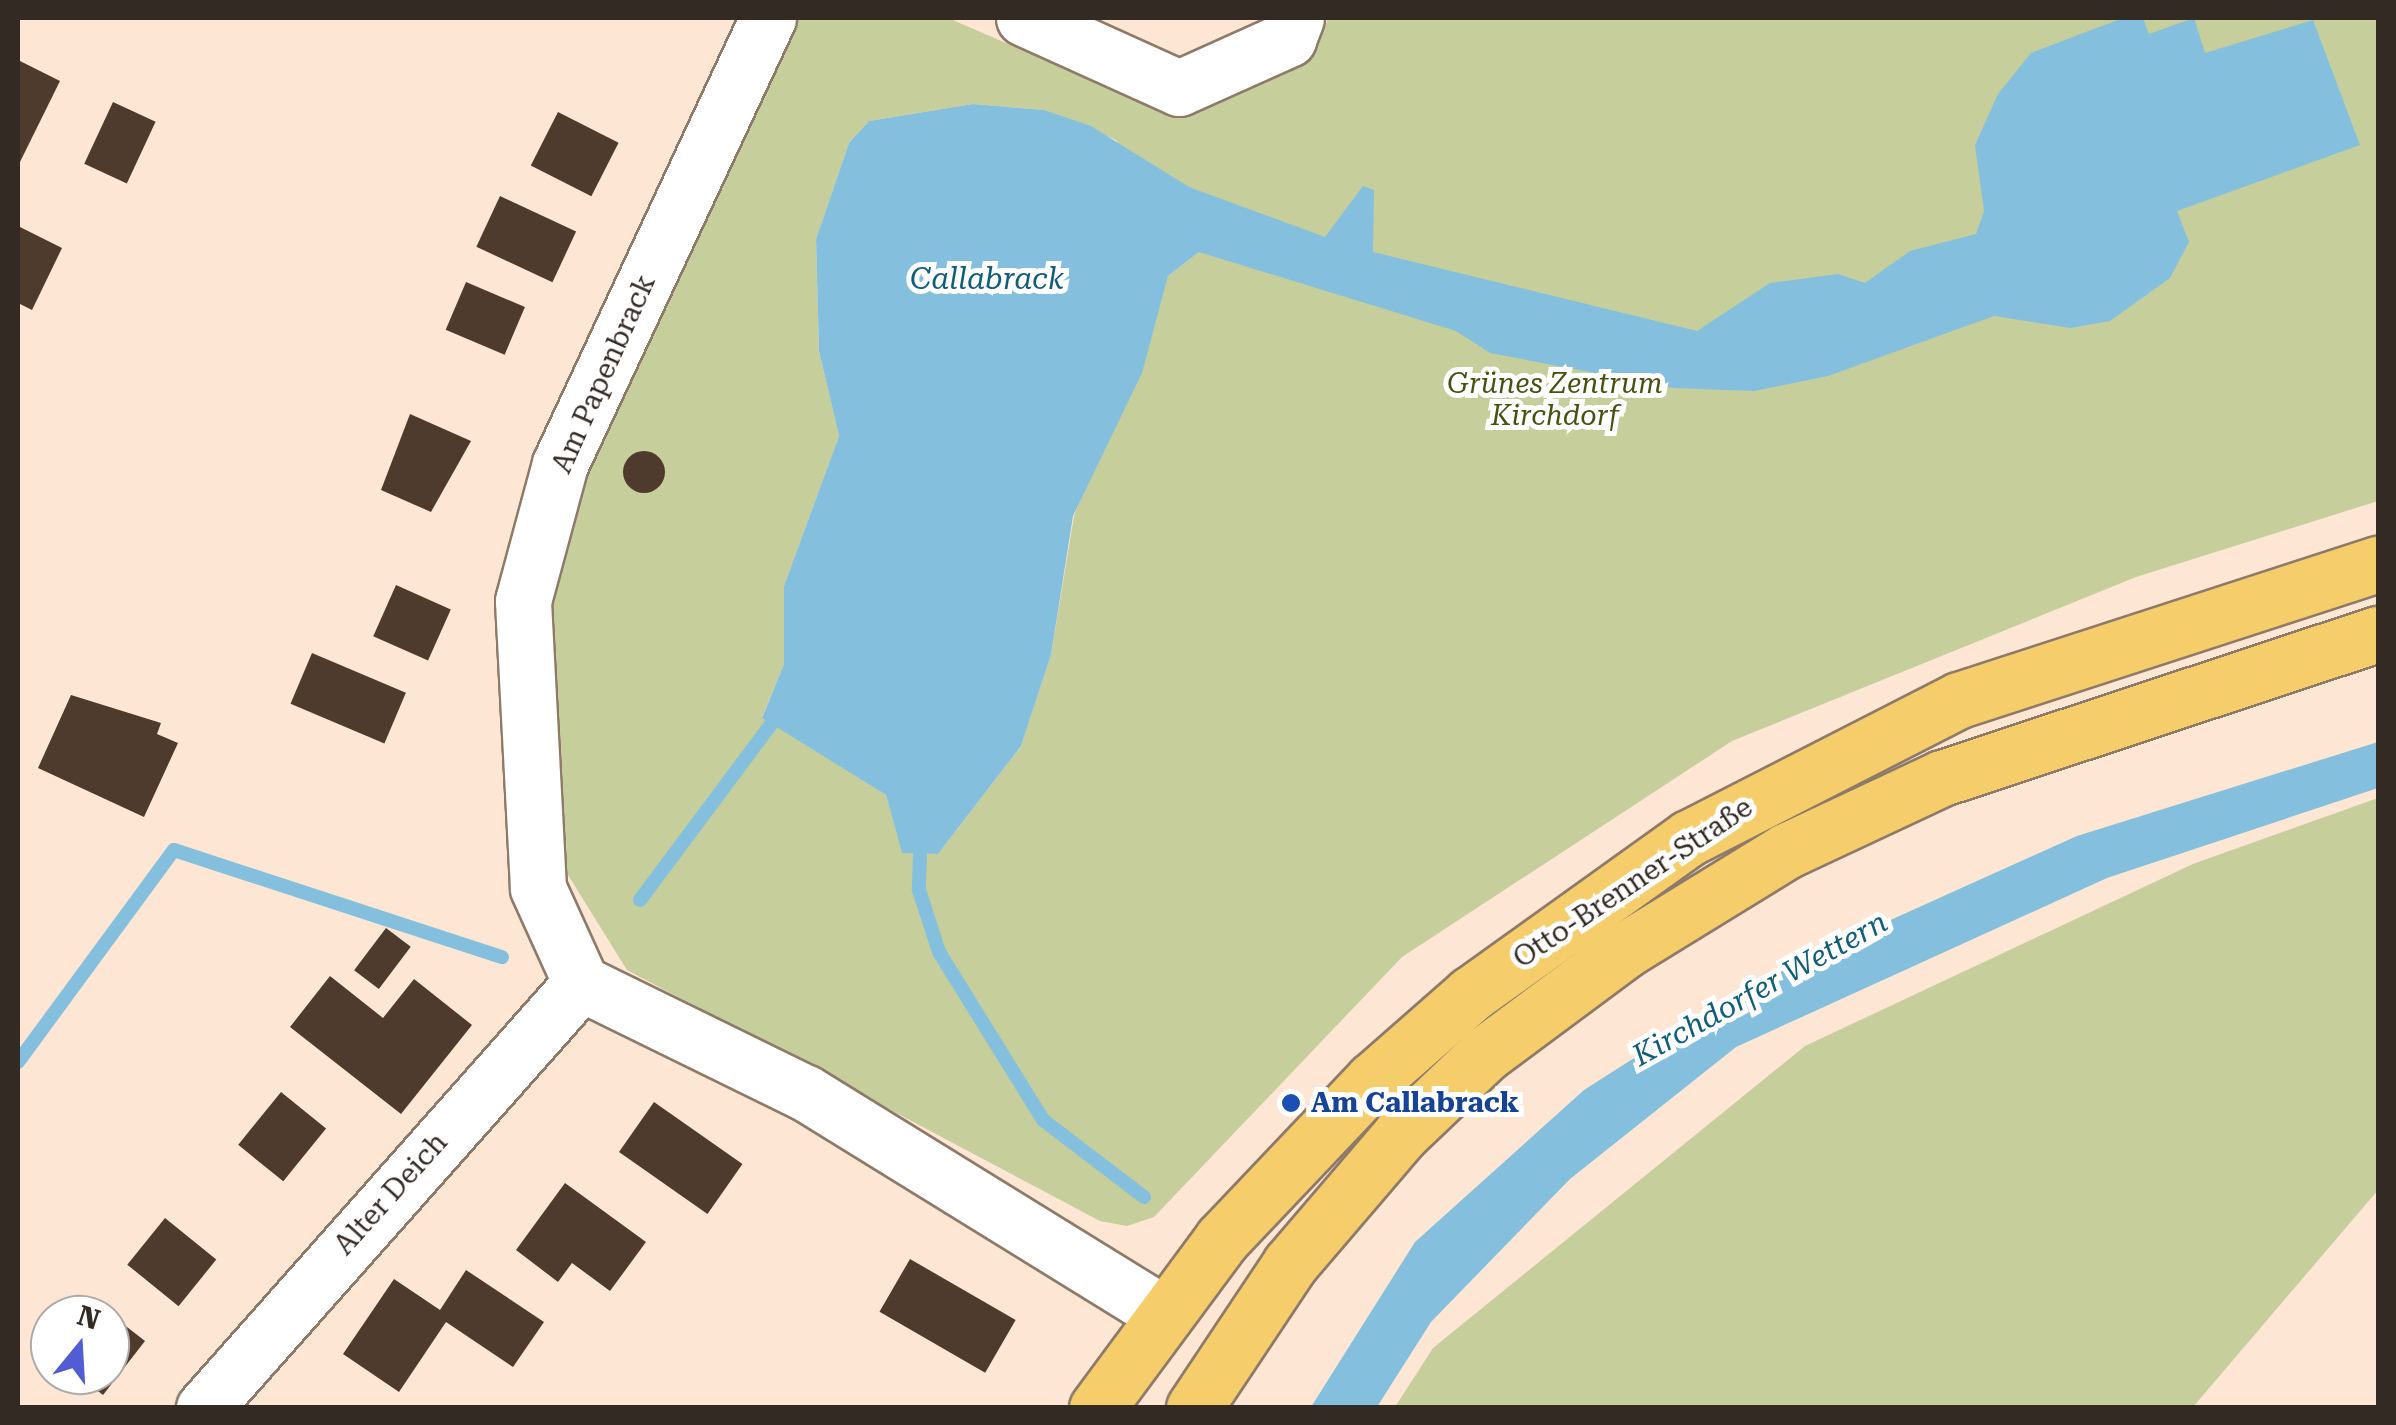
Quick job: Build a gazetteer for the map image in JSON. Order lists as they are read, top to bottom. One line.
{"streets":{"main road":["Otto-Brenner-Straße"],"street":["Am Papenbrack","Alter Deich"]},"crossings":[["Am Papenbrack","Alter Deich"]],"water":["Callabrack","Kirchdorfer Wettern"],"parks":["Grünes Zentrum Kirchdorf"],"places":["Am Callabrack"],"north":"top"}
